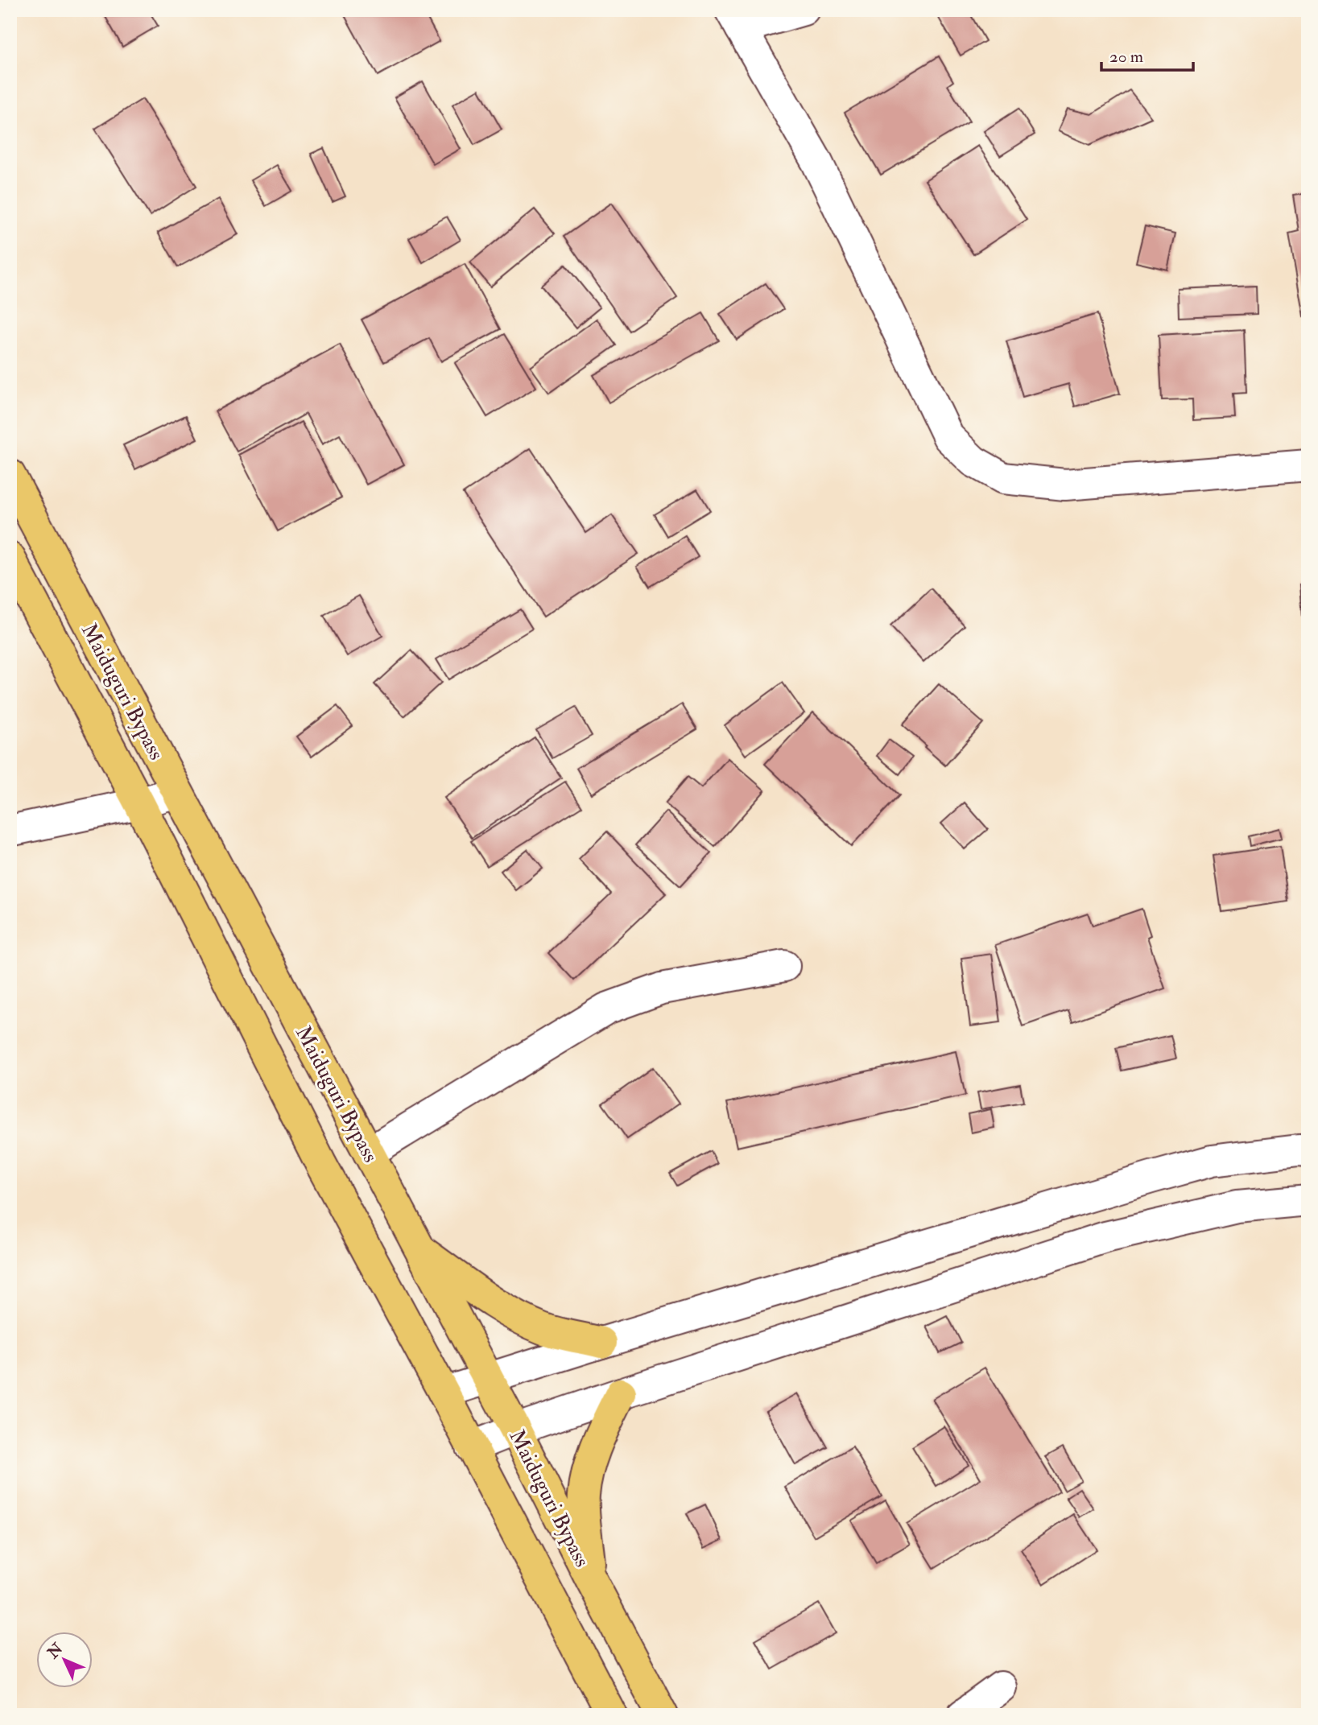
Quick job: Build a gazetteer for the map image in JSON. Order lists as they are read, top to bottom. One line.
{"streets":{"highway":["Maiduguri Bypass"]},"scale_bar":"20 m","north":"top left"}
